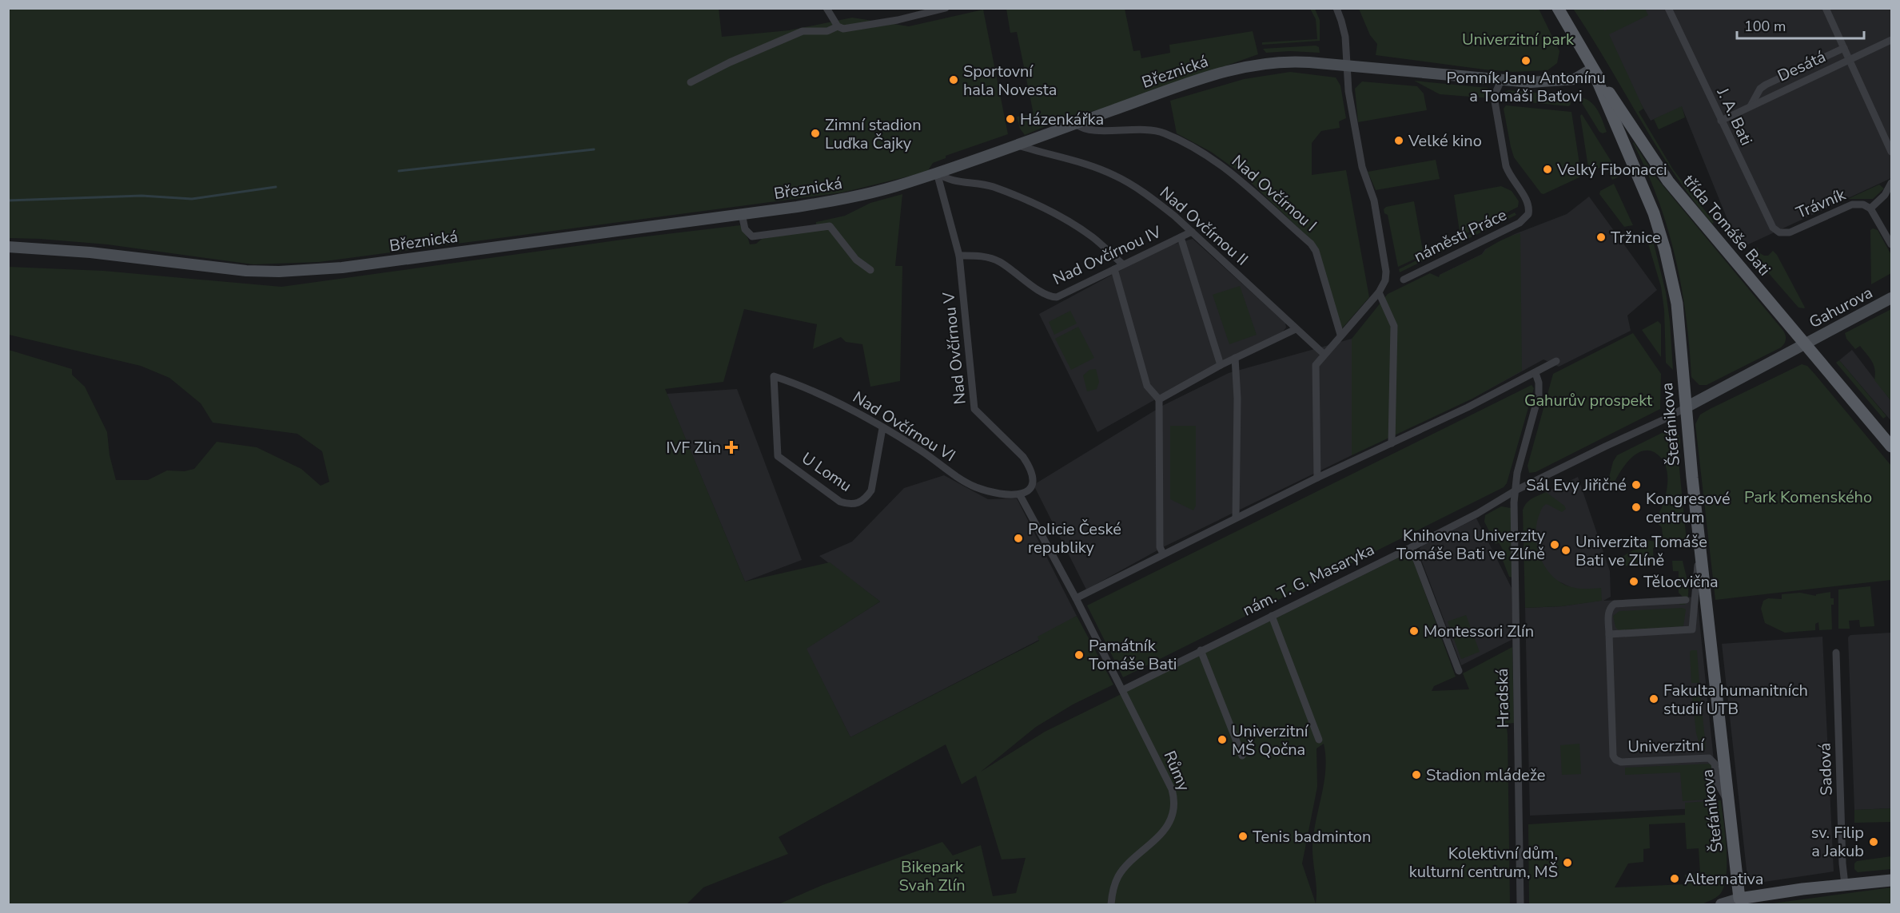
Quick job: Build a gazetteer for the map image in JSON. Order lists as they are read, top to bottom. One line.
{"streets":{"main road":["Březnická","třída Tomáše Bati","Gahurova","Štefánikova","nám. T. G. Masaryka"],"street":["Desátá","J. A. Bati","Nad Ovčírnou I","Trávník","Nad Ovčírnou II","náměstí Práce","Nad Ovčírnou IV","Nad Ovčírnou V","Nad Ovčírnou VI","U Lomu","Hradská","Univerzitní","Sadová","Růmy"]},"crossings":[["Desátá","J. A. Bati"],["Březnická","Nad Ovčírnou I"],["Březnická","třída Tomáše Bati"],["Březnická","Nad Ovčírnou II"],["Březnická","náměstí Práce"],["Březnická","Nad Ovčírnou V"],["Březnická","Štefánikova"],["J. A. Bati","Trávník"],["třída Tomáše Bati","Gahurova"],["třída Tomáše Bati","Štefánikova"],["třída Tomáše Bati","nám. T. G. Masaryka"],["Nad Ovčírnou II","Nad Ovčírnou IV"],["Nad Ovčírnou IV","Nad Ovčírnou V"],["Gahurova","nám. T. G. Masaryka"],["Nad Ovčírnou V","Nad Ovčírnou VI"],["Štefánikova","nám. T. G. Masaryka"],["Štefánikova","Univerzitní"],["Nad Ovčírnou VI","U Lomu"],["nám. T. G. Masaryka","Hradská"],["nám. T. G. Masaryka","Růmy"]],"parks":["Univerzitní park","Gahurův prospekt","Park Komenského","Bikepark Svah Zlín"],"places":{"other":["Pomník Janu Antonínu a Tomáši Baťovi","Sportovní hala Novesta","Házenkářka","Zimní stadion Luďka Čajky","Velké kino","Velký Fibonacci","Tržnice","Sál Evy Jiřičné","Kongresové centrum","Policie České republiky","Knihovna Univerzity Tomáše Bati ve Zlíně","Univerzita Tomáše Bati ve Zlíně","Tělocvična","Montessori Zlín","Památník Tomáše Bati","Fakulta humanitních studií UTB","Univerzitní MŠ Qočna","Stadion mládeže","Tenis badminton","sv. Filip a Jakub","Kolektivní dům, kulturní centrum, MŠ","Alternativa"],"health":["IVF Zlin"]},"scale_bar":"100 m"}
